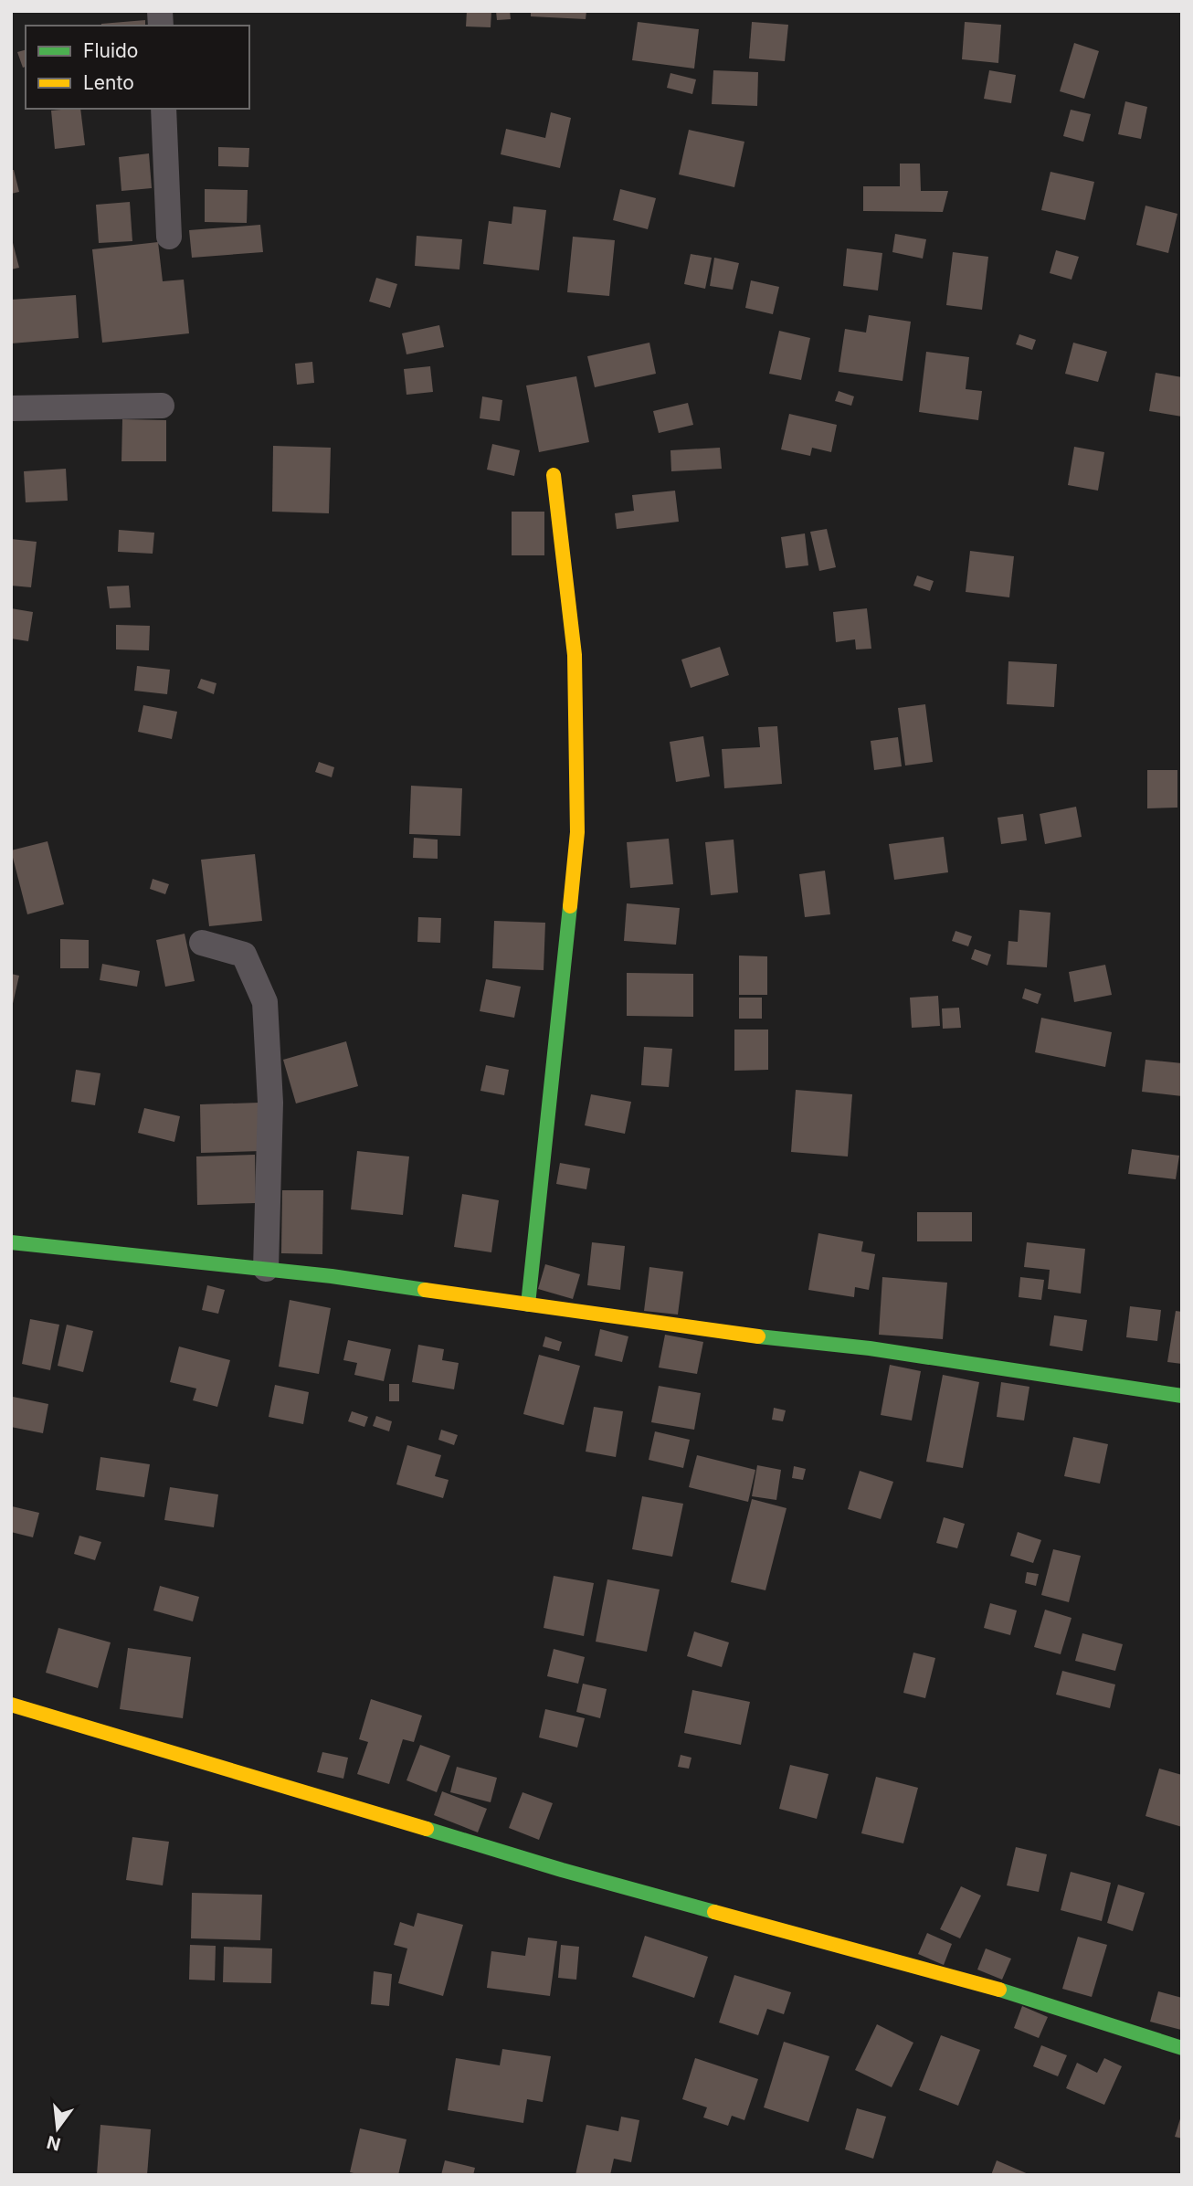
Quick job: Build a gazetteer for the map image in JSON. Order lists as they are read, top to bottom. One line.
{"legend":["Fluido","Lento"],"north":"bottom"}
